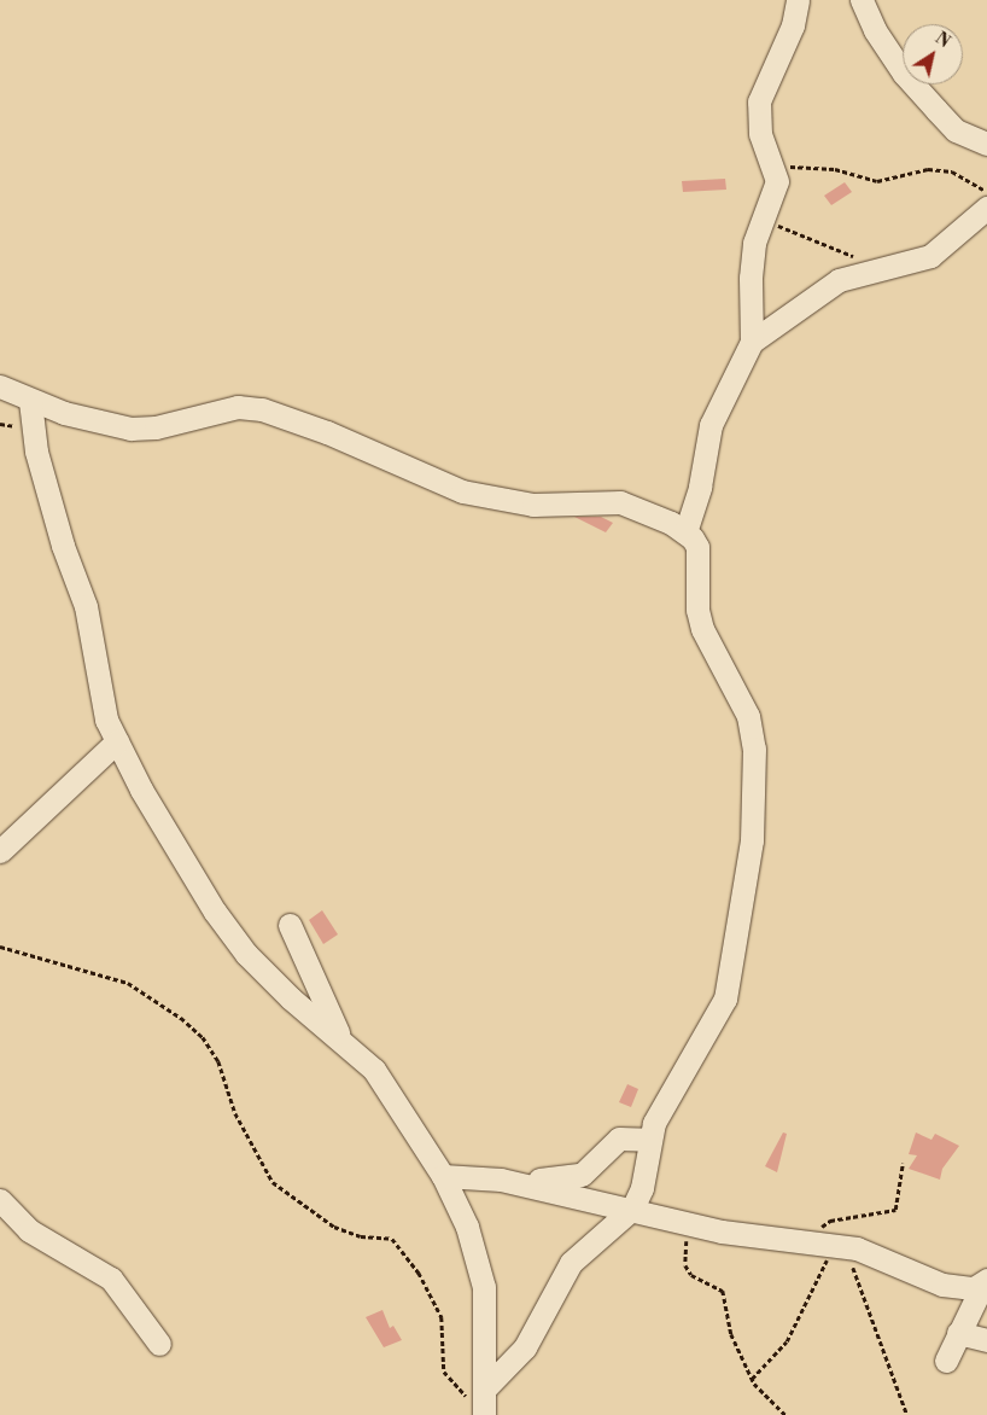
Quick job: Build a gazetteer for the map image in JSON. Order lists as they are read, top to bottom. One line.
{"north":"top right"}
